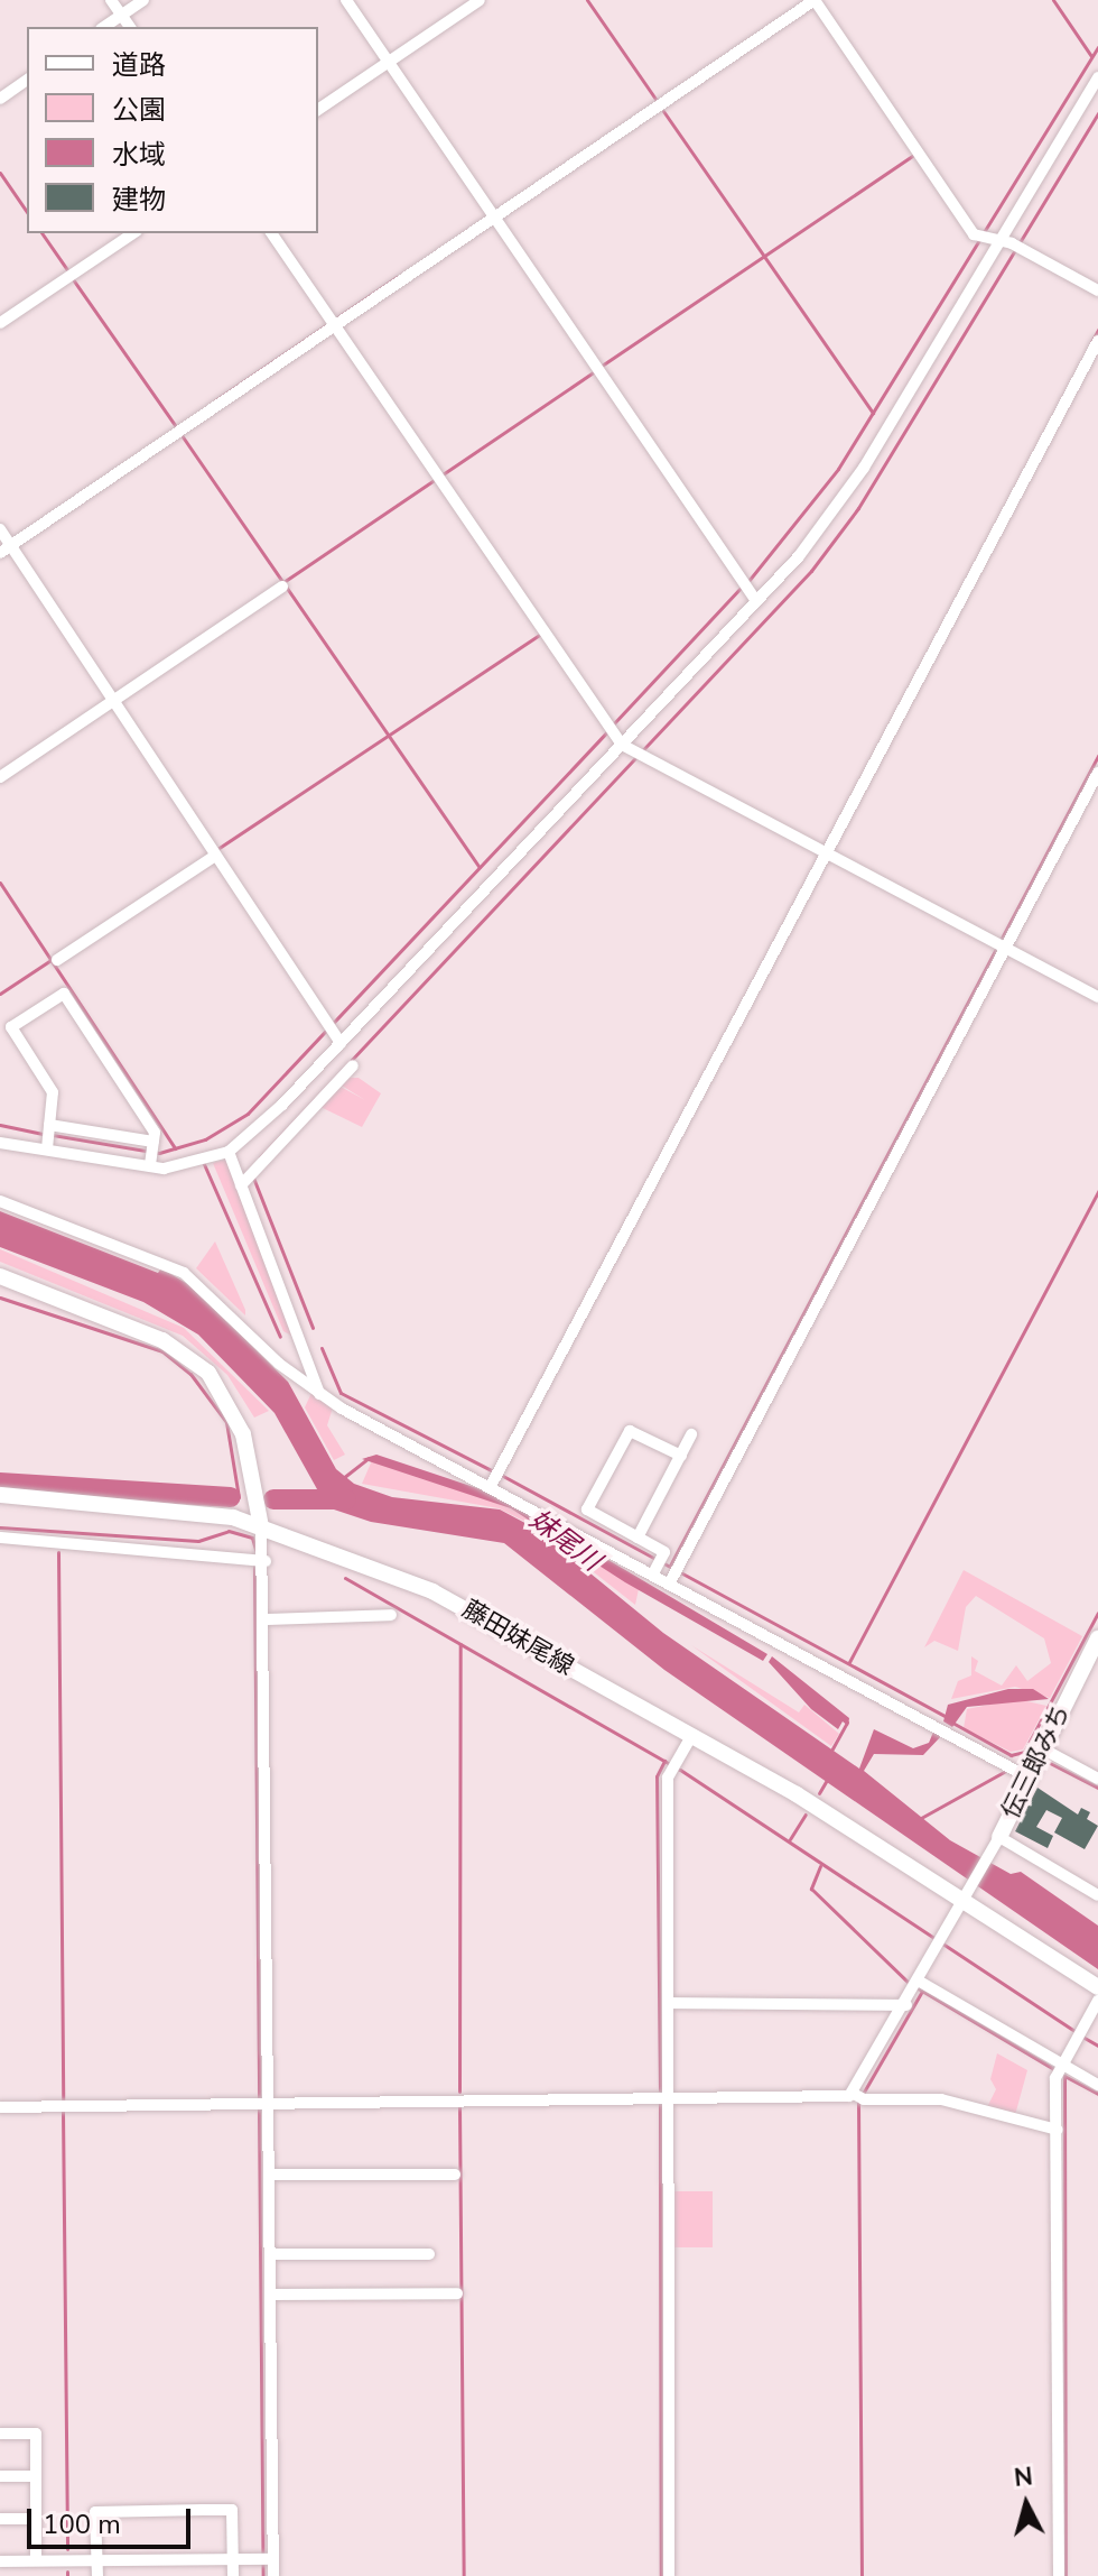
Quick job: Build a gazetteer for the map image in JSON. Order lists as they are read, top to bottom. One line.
{"streets":{"main road":["藤田妹尾線","伝三郎みち"]},"water":["妹尾川"],"legend":["道路","公園","水域","建物"],"scale_bar":"100 m","north":"top"}
